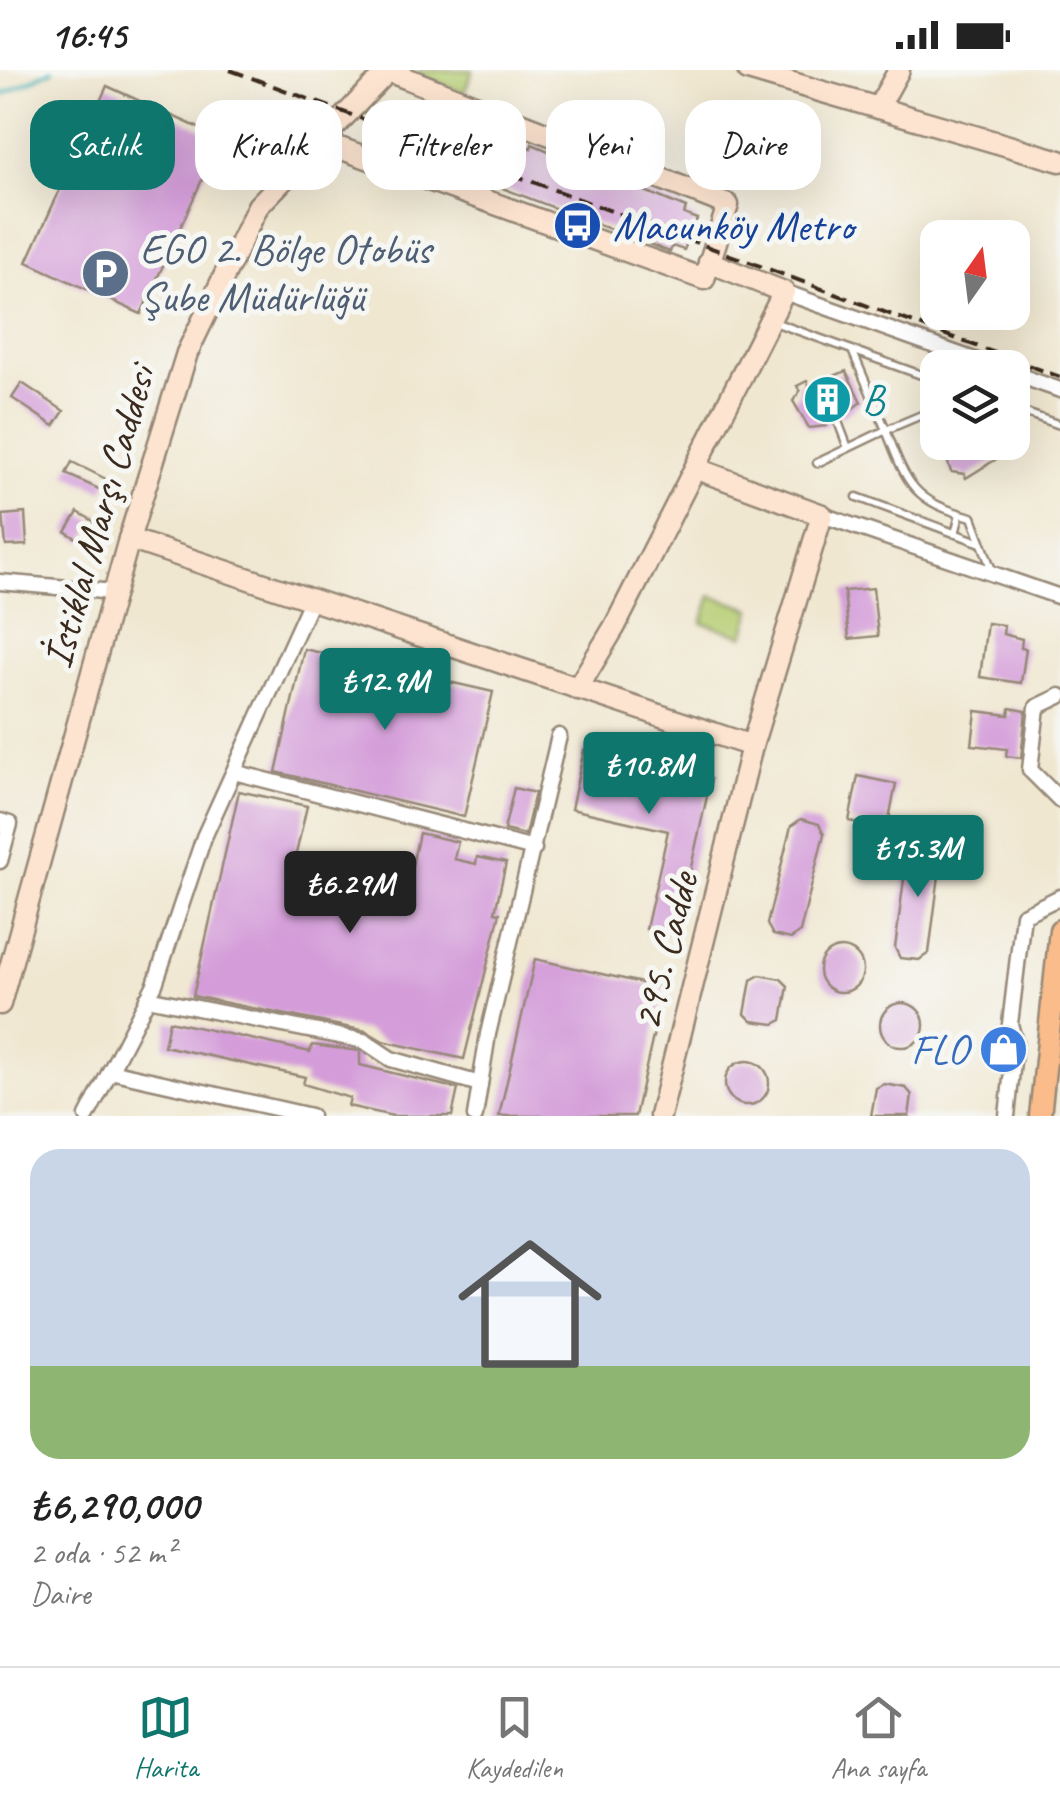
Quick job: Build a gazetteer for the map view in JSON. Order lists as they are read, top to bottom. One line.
{"streets":{"street":["İstiklal Marşı Caddesi","295. Cadde"]},"places":{"bus stop":["Macunköy Metro"],"parking":["EGO 2. Bölge Otobüs Şube Müdürlüğü"],"building":["B"],"shop":["FLO"]},"north":"top","page":{"status":"16:45","chip":["Satılık","Kiralık","Filtreler","Yeni","Daire"],"price":["₺12.9M","₺10.8M","₺15.3M","₺6.29M"],"list":[{"name":"₺6,290,000","note":"2 oda · 52 m² · Daire"}],"tabs":["Harita","Kaydedilen","Ana sayfa"]}}
